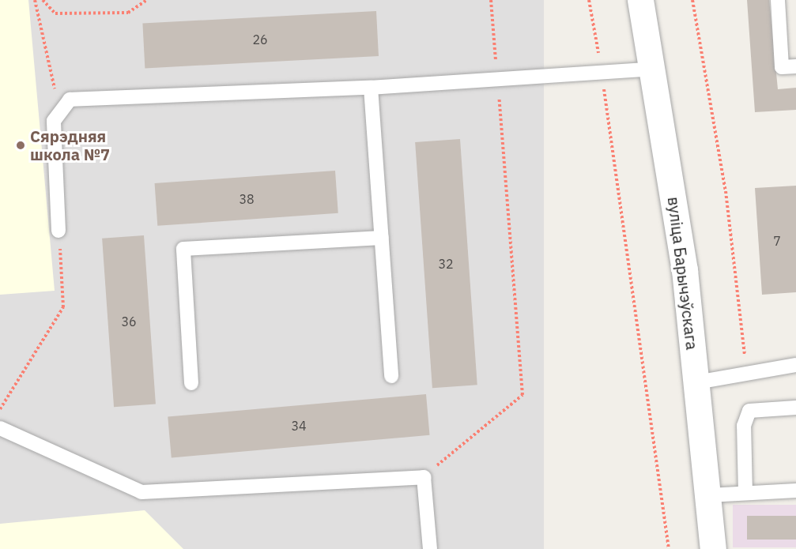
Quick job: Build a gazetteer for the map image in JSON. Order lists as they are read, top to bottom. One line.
{"streets":{"street":["вуліца Барычэўскага"]},"places":["Сярэдняя школа №7"],"house_numbers":["26","38","7","32","36","34"]}
